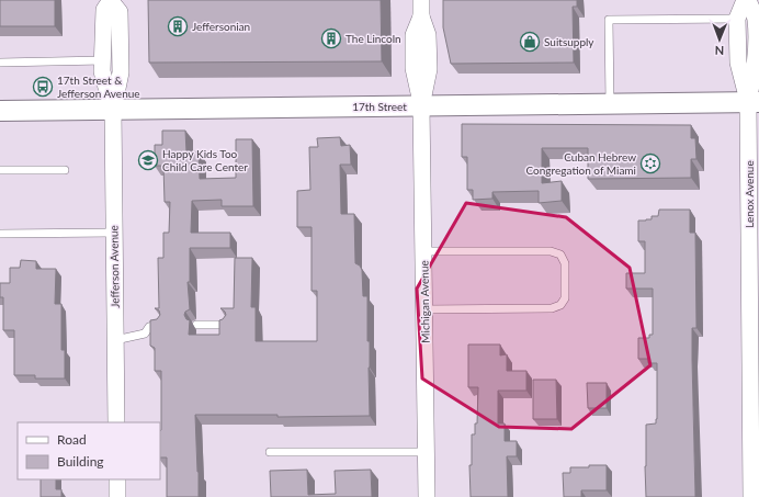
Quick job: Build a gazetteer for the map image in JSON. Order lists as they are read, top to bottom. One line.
{"streets":{"street":["17th Street","Lenox Avenue","Jefferson Avenue","Michigan Avenue"]},"crossings":[["17th Street","Lenox Avenue"],["17th Street","Jefferson Avenue"],["17th Street","Michigan Avenue"]],"places":{"building":["Jeffersonian","The Lincoln"],"shop":["Suitsupply"],"bus stop":["17th Street & Jefferson Avenue"],"school or university":["Happy Kids Too Child Care Center"],"synagogue":["Cuban Hebrew Congregation of Miami"]},"legend":["Road","Building"],"north":"bottom"}
